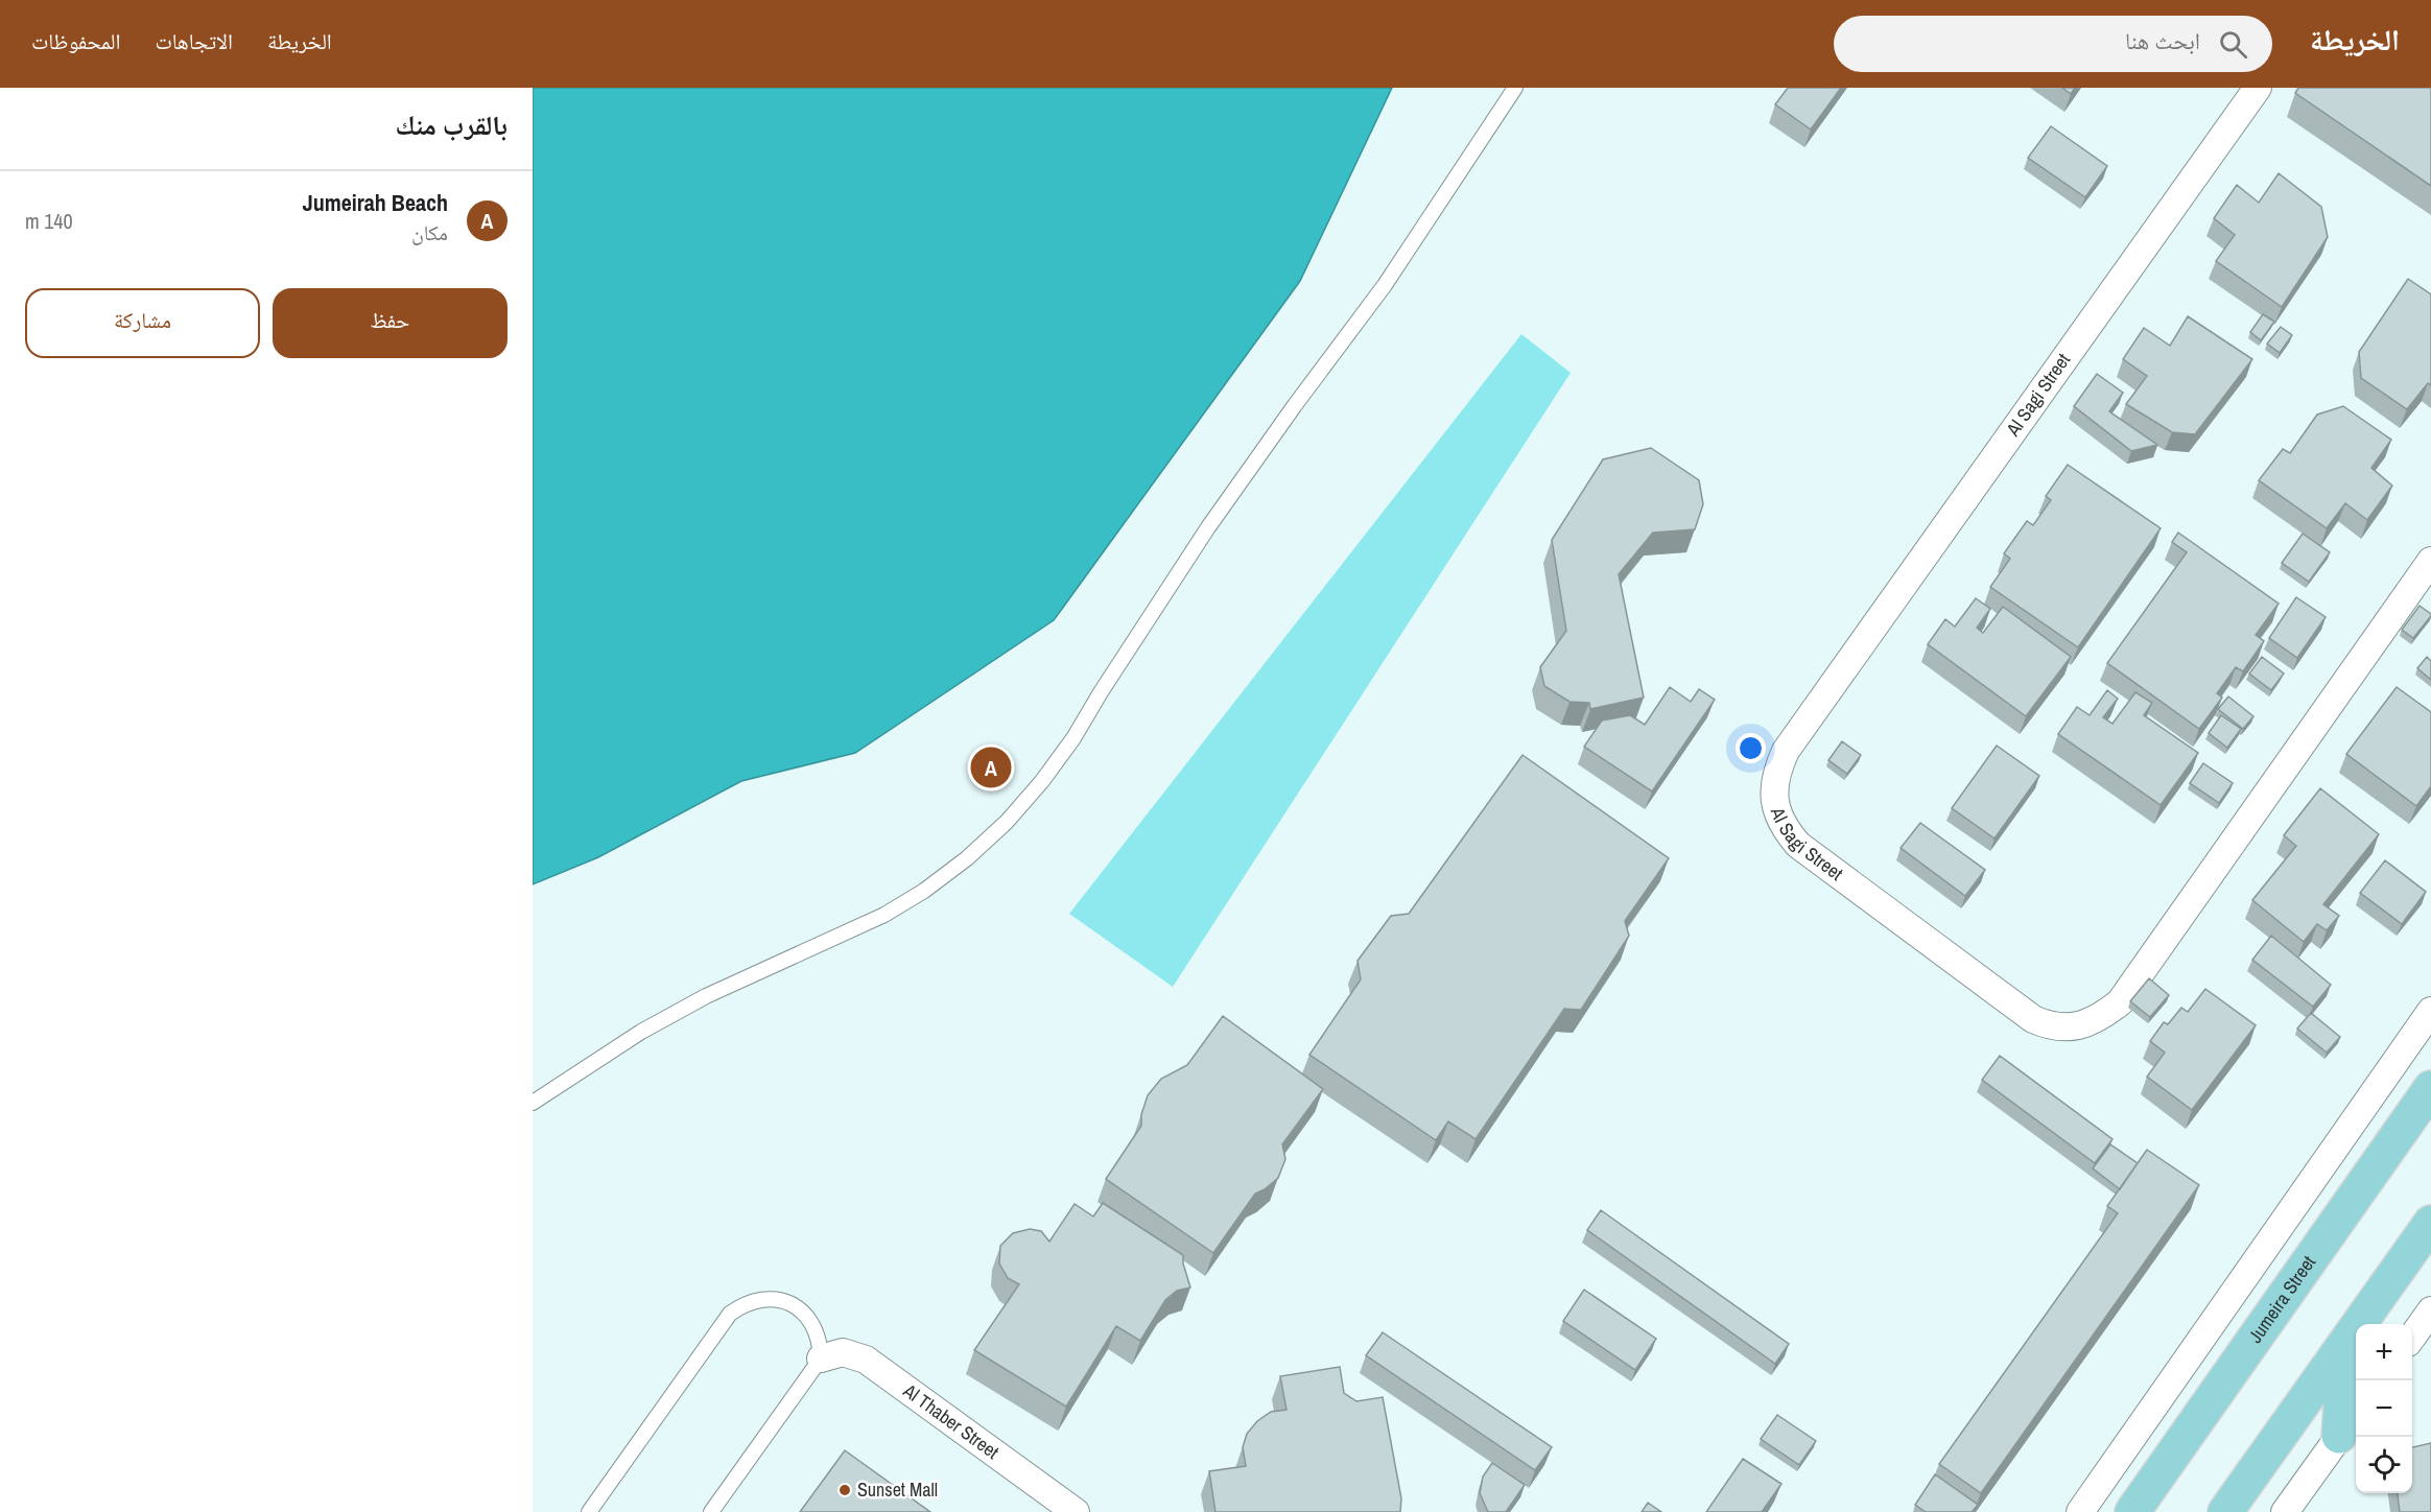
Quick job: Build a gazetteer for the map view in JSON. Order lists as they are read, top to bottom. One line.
{"streets":{"main road":["Jumeira Street"],"street":["Al Sagi Street","Al Thaber Street"]},"places":["Sunset Mall"],"page":{"header":"الخريطة","search":"ابحث هنا","nav":["الخريطة","الاتجاهات","المحفوظات"],"heading":"بالقرب منك","list":[{"mark":"A","name":"Jumeirah Beach","note":"مكان","value":"140 m"}],"buttons":["حفظ","مشاركة"],"pins":"A","map_buttons":["+","−"]}}
